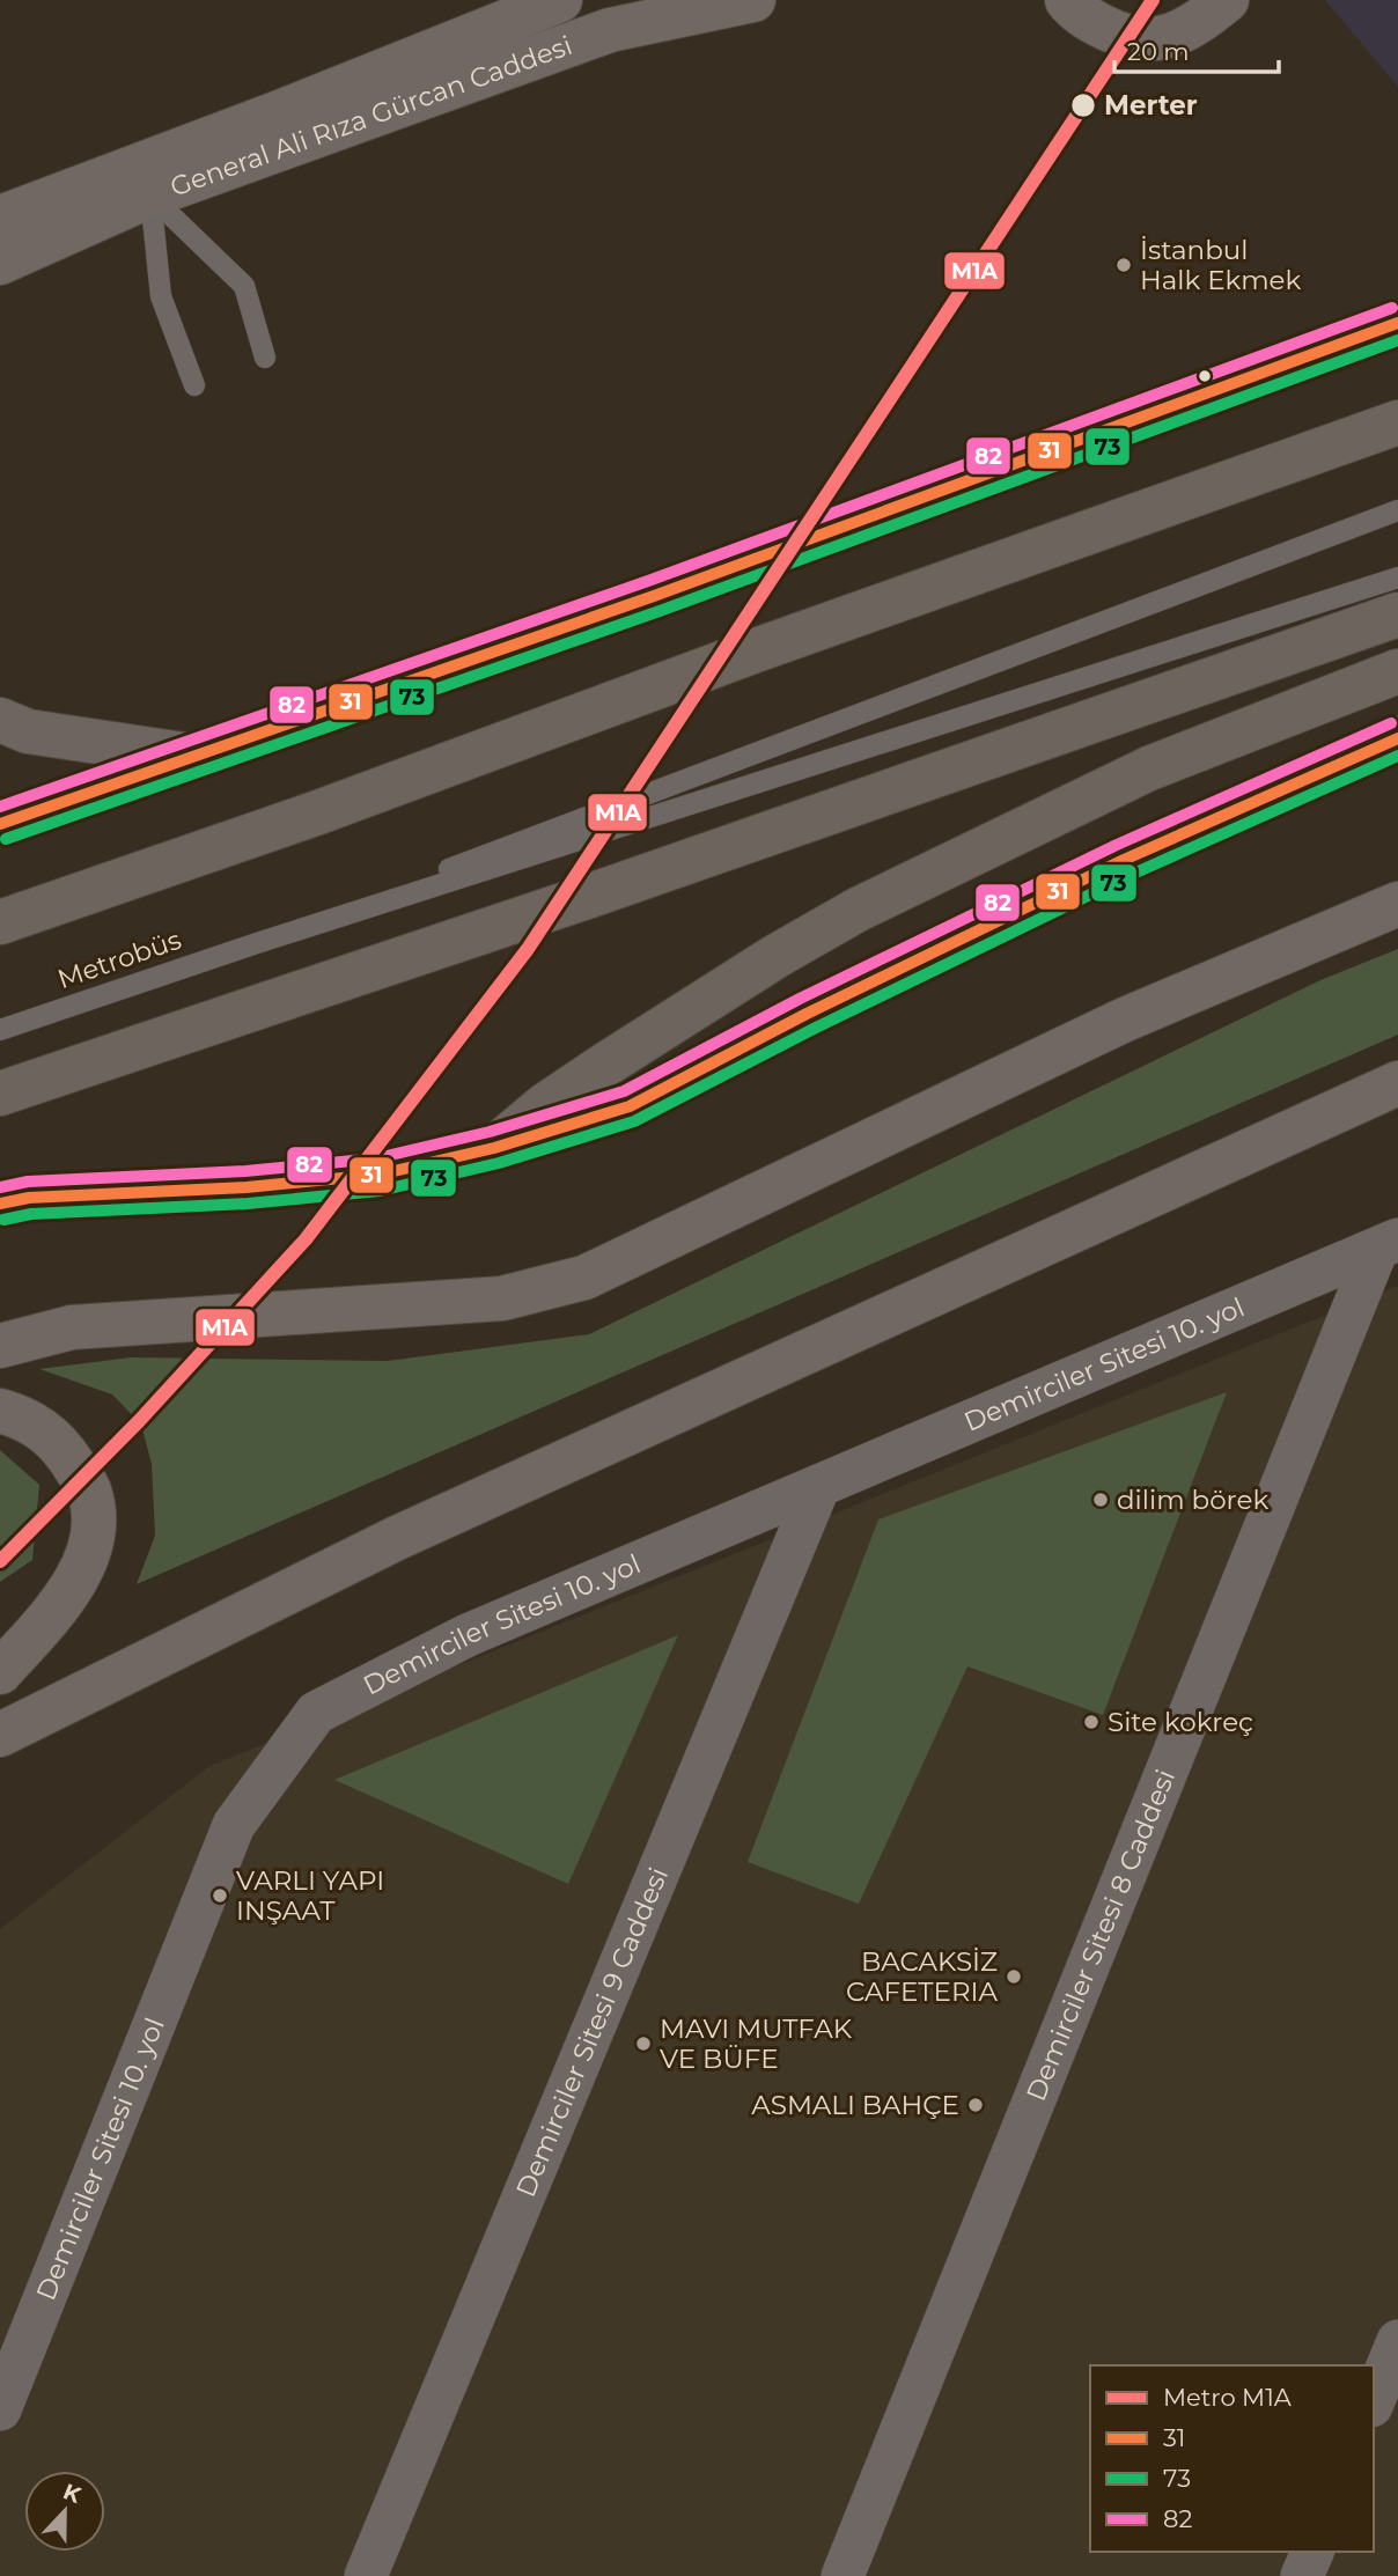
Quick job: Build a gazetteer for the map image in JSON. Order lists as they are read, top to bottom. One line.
{"streets":{"main road":["General Ali Rıza Gürcan Caddesi"],"street":["Demirciler Sitesi 10. yol","Demirciler Sitesi 8 Caddesi","Demirciler Sitesi 9 Caddesi"],"lane":["Metrobüs"]},"crossings":[["Demirciler Sitesi 10. yol","Demirciler Sitesi 8 Caddesi"],["Demirciler Sitesi 10. yol","Demirciler Sitesi 9 Caddesi"]],"places":["Merter","İstanbul Halk Ekmek","dilim börek","Site kokreç","VARLI YAPI INŞAAT","BACAKSİZ CAFETERIA","MAVI MUTFAK VE BÜFE","ASMALI BAHÇE"],"lines":["metro line M1A","transit line 82","transit line 31","transit line 73"],"legend":["Metro M1A","31","73","82"],"scale_bar":"20 m","north":"top"}
